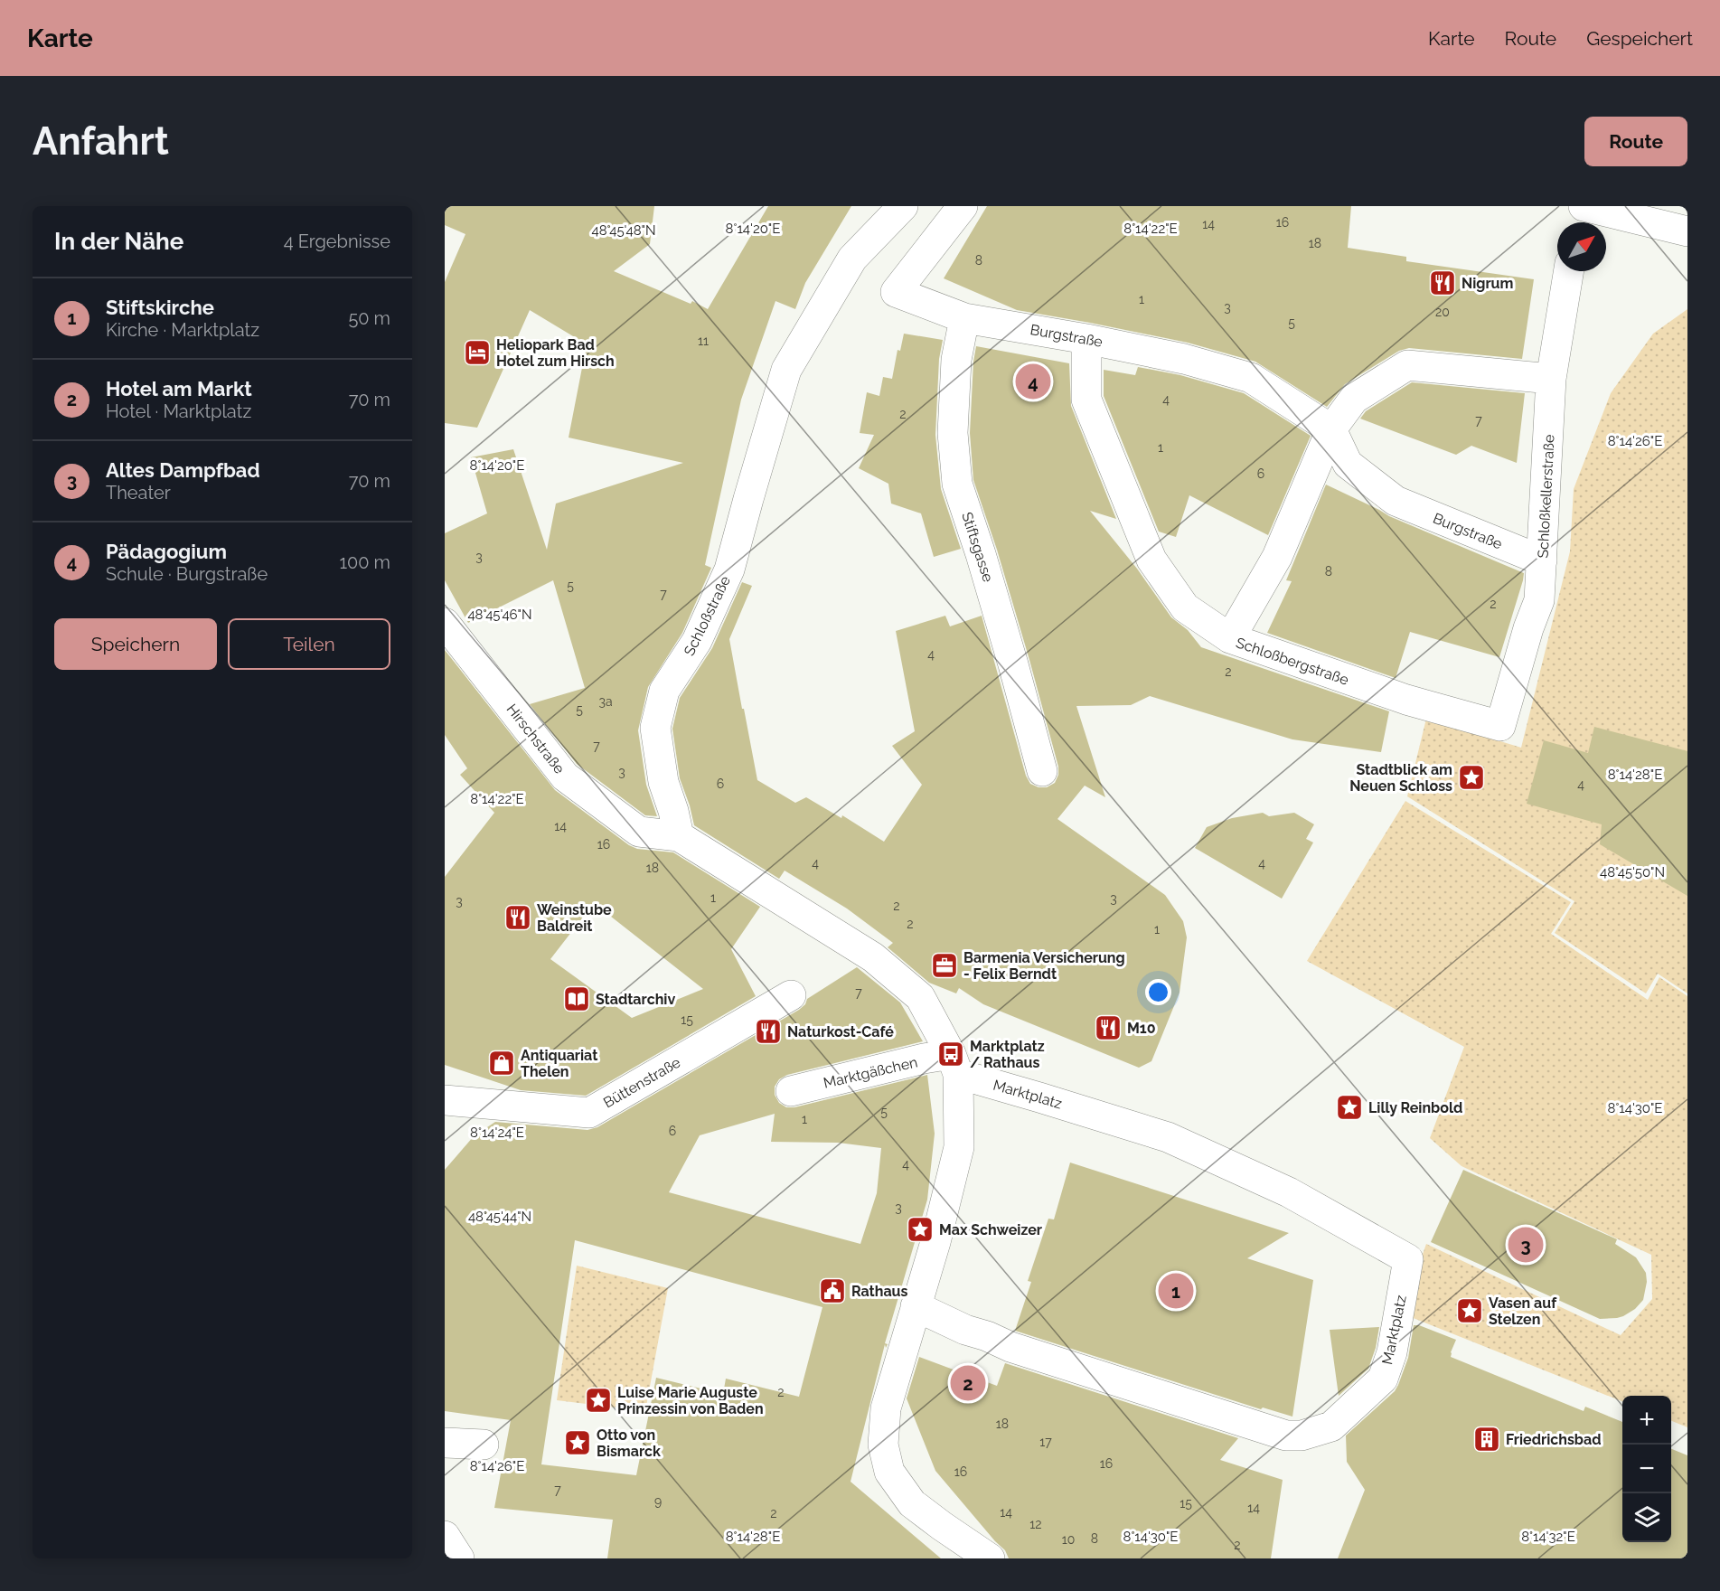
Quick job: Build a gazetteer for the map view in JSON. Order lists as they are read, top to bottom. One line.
{"streets":{"street":["Burgstraße","Schloßkellerstraße","Stiftsgasse","Schloßstraße","Schloßbergstraße","Hirschstraße","Marktgäßchen","Büttenstraße","Marktplatz"]},"crossings":[["Burgstraße","Schloßkellerstraße"],["Burgstraße","Stiftsgasse"],["Burgstraße","Schloßbergstraße"],["Schloßkellerstraße","Schloßbergstraße"],["Schloßstraße","Hirschstraße"],["Marktgäßchen","Marktplatz"]],"places":{"restaurant":["Nigrum","Weinstube Baldreit","M10","Naturkost-Café"],"hotel":["Heliopark Bad Hotel zum Hirsch"],"place":["Stadtblick am Neuen Schloss","Lilly Reinbold","Max Schweizer","Vasen auf Stelzen","Luise Marie Auguste Prinzessin von Baden","Otto von Bismarck"],"office":["Barmenia Versicherung - Felix Berndt"],"library":["Stadtarchiv"],"bus stop":["Marktplatz / Rathaus"],"shop":["Antiquariat Thelen"],"public building":["Rathaus"],"building":["Friedrichsbad"]},"house_numbers":["16","14","18","8","1","3","20","5","11","4","2","7","1","6","3","8","5","7","2","4","2","3a","5","7","3","6","4","14","16","4","4","18","1","3","3","2","2","1","7","15","5","1","6","4","3","2","18","17","16","16","7","9","15","14","14","2","12","8","10","2"],"north":"top right","page":{"header":"Karte","nav":["Karte","Route","Gespeichert"],"buttons":["Route",["Speichern","Teilen"]],"title":"Anfahrt","heading":["In der Nähe","4 Ergebnisse"],"list":[{"mark":"1","name":"Stiftskirche","note":"Kirche · Marktplatz","value":"50 m"},{"mark":"2","name":"Hotel am Markt","note":"Hotel · Marktplatz","value":"70 m"},{"mark":"3","name":"Altes Dampfbad","note":"Theater","value":"70 m"},{"mark":"4","name":"Pädagogium","note":"Schule · Burgstraße","value":"100 m"}],"pins":["4","3","1","2"],"map_buttons":["+","−"]},"coordinates":["8°14'20\"E","8°14'22\"E","48°45'48\"N","8°14'26\"E","48°45'46\"N","8°14'28\"E","48°45'50\"N","8°14'30\"E","8°14'24\"E","48°45'44\"N","8°14'32\"E"]}
